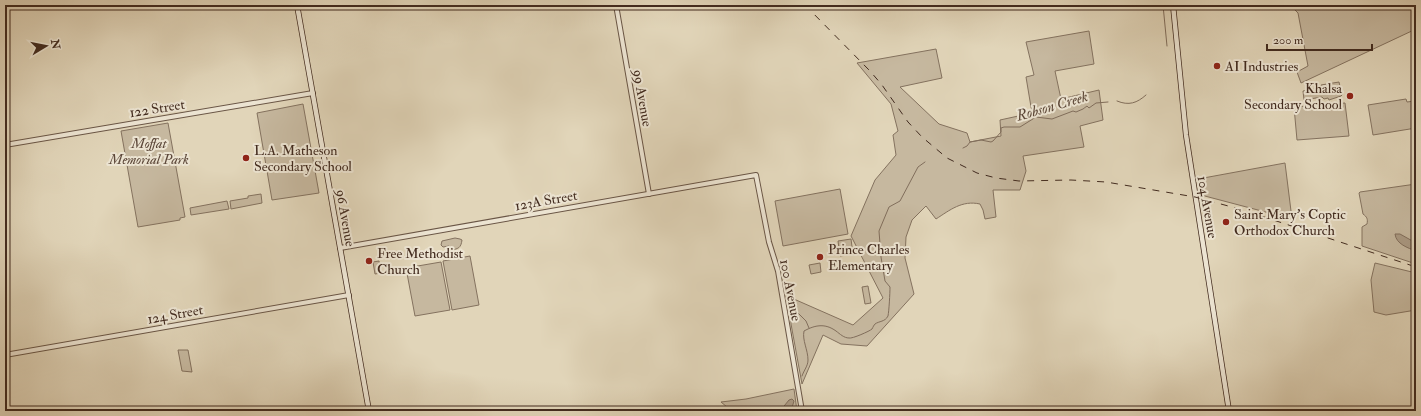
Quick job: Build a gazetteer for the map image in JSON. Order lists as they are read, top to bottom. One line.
{"streets":{"main road":["104 Avenue","96 Avenue"],"street":["99 Avenue","122 Street","123A Street","100 Avenue","124 Street"]},"crossings":[["99 Avenue","123A Street"],["122 Street","96 Avenue"],["123A Street","96 Avenue"],["123A Street","100 Avenue"],["96 Avenue","124 Street"]],"water":["Robson Creek"],"parks":["Moffat Memorial Park"],"places":["AI Industries","Khalsa Secondary School","L.A. Matheson Secondary School","Saint Mary's Coptic Orthodox Church","Prince Charles Elementary","Free Methodist Church"],"scale_bar":"200 m","north":"right"}
